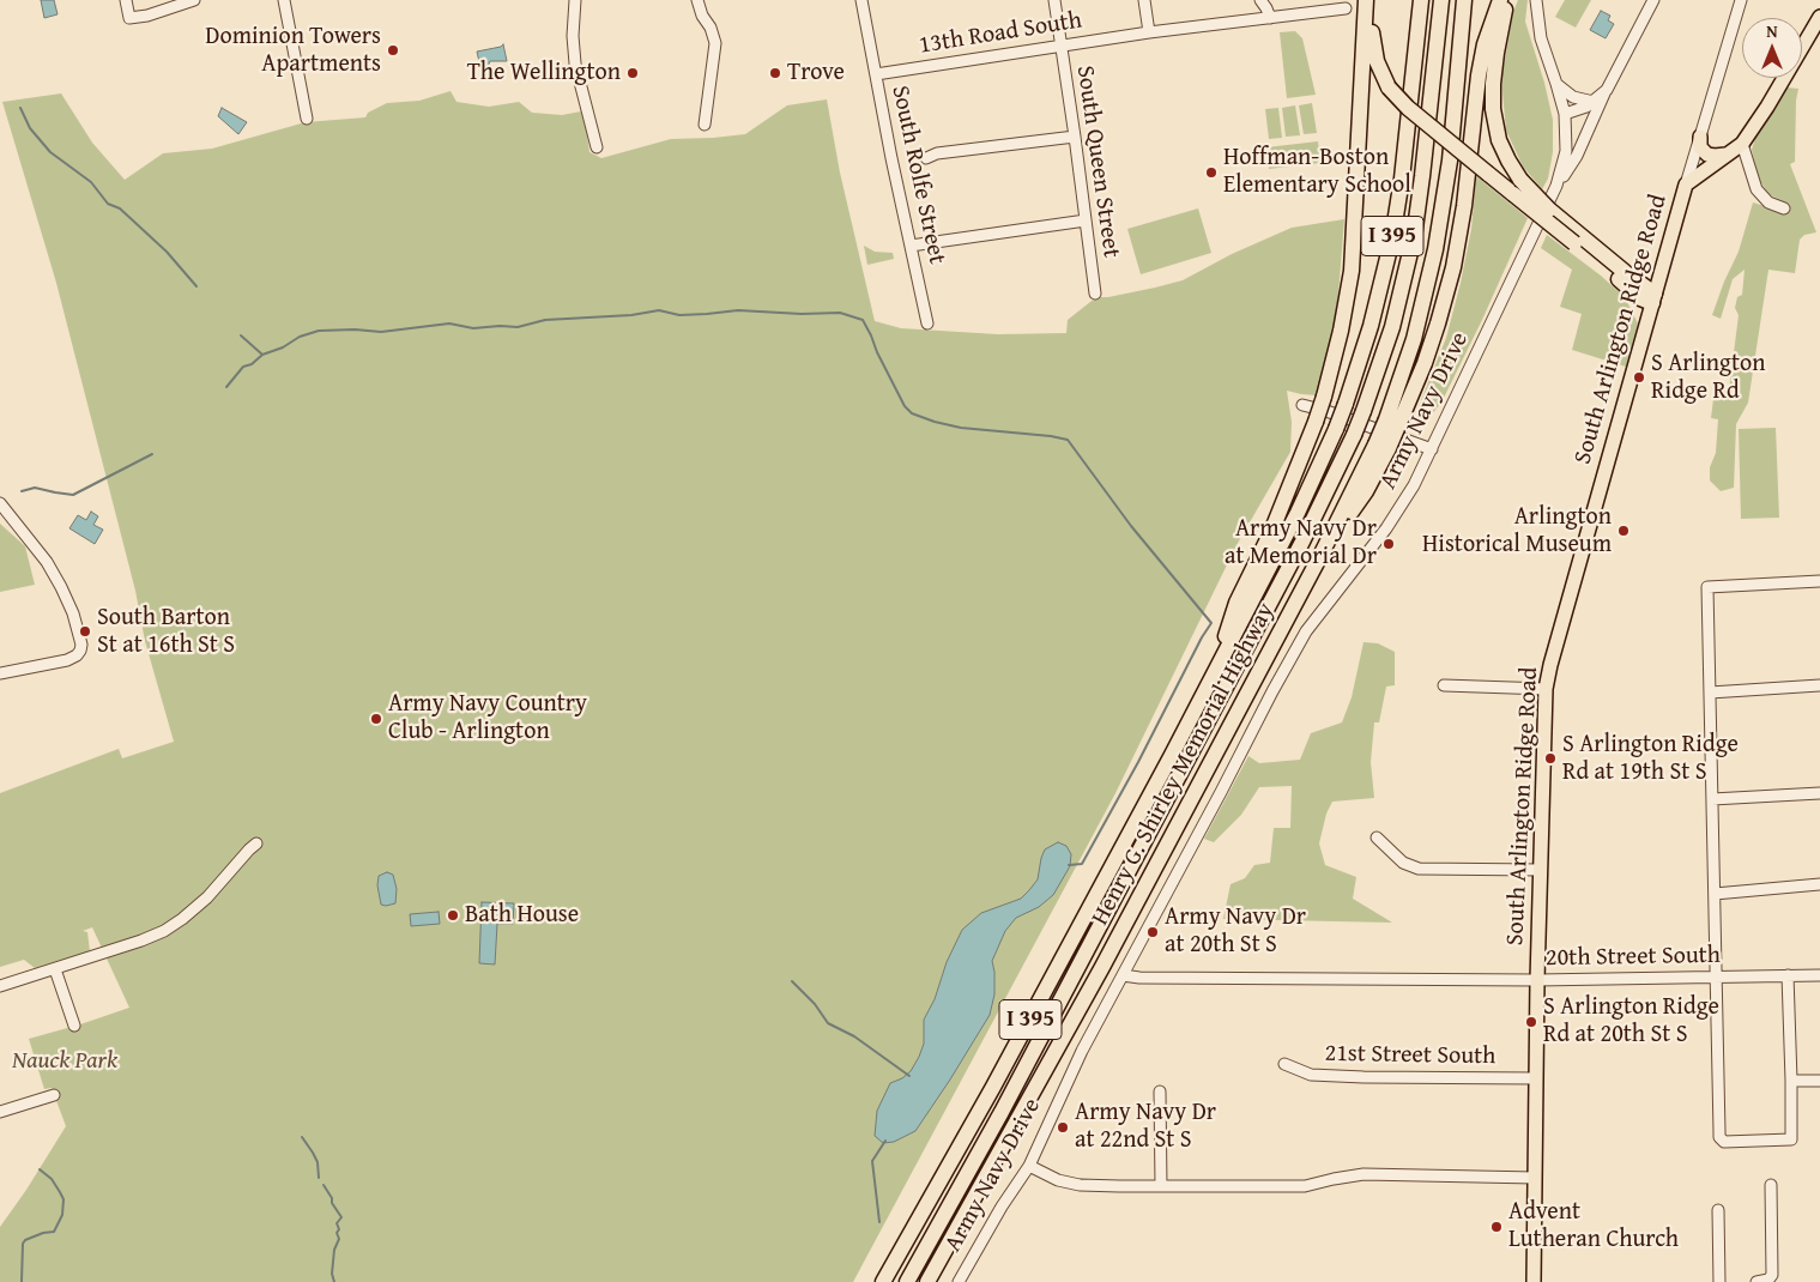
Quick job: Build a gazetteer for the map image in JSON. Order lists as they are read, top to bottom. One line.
{"streets":{"highway":["I 395","Henry G. Shirley Memorial Highway"],"main road":["South Arlington Ridge Road"],"street":["13th Road South","South Queen Street","South Rolfe Street","Army Navy Drive","20th Street South","21st Street South"]},"crossings":[["13th Road South","South Queen Street"],["13th Road South","South Rolfe Street"],["South Arlington Ridge Road","20th Street South"],["South Arlington Ridge Road","21st Street South"],["Army Navy Drive","20th Street South"]],"parks":["Nauck Park"],"places":["Dominion Towers Apartments","The Wellington","Trove","Hoffman-Boston Elementary School","S Arlington Ridge Rd","Arlington Historical Museum","Army Navy Dr at Memorial Dr","South Barton St at 16th St S","Army Navy Country Club - Arlington","S Arlington Ridge Rd at 19th St S","Bath House","Army Navy Dr at 20th St S","S Arlington Ridge Rd at 20th St S","Army Navy Dr at 22nd St S","Advent Lutheran Church"],"north":"top"}
